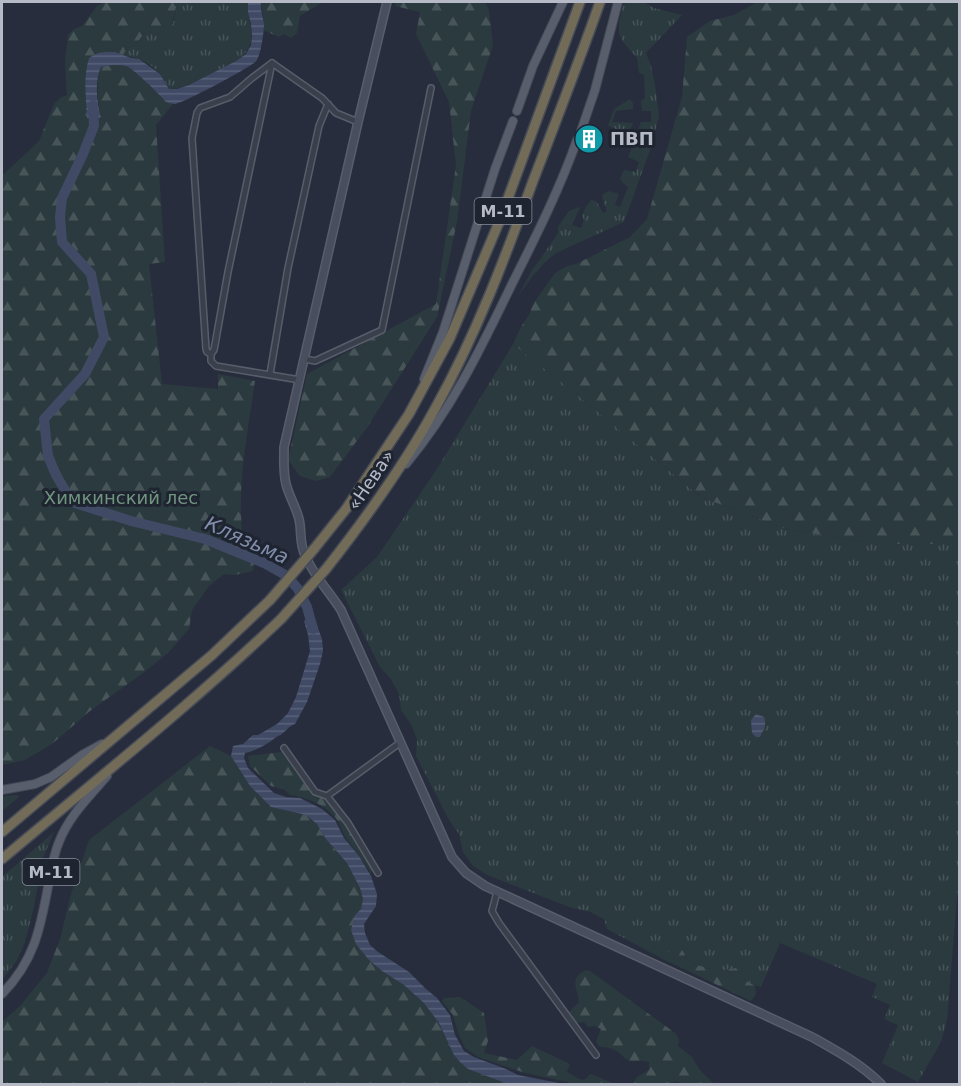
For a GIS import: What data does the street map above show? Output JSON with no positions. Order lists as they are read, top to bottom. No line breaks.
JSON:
{"streets":{"highway":["М-11","«Нева»"]},"crossings":[["М-11","«Нева»"]],"water":["Клязьма"],"parks":["Химкинский лес"],"places":{"building":["ПВП"]}}
